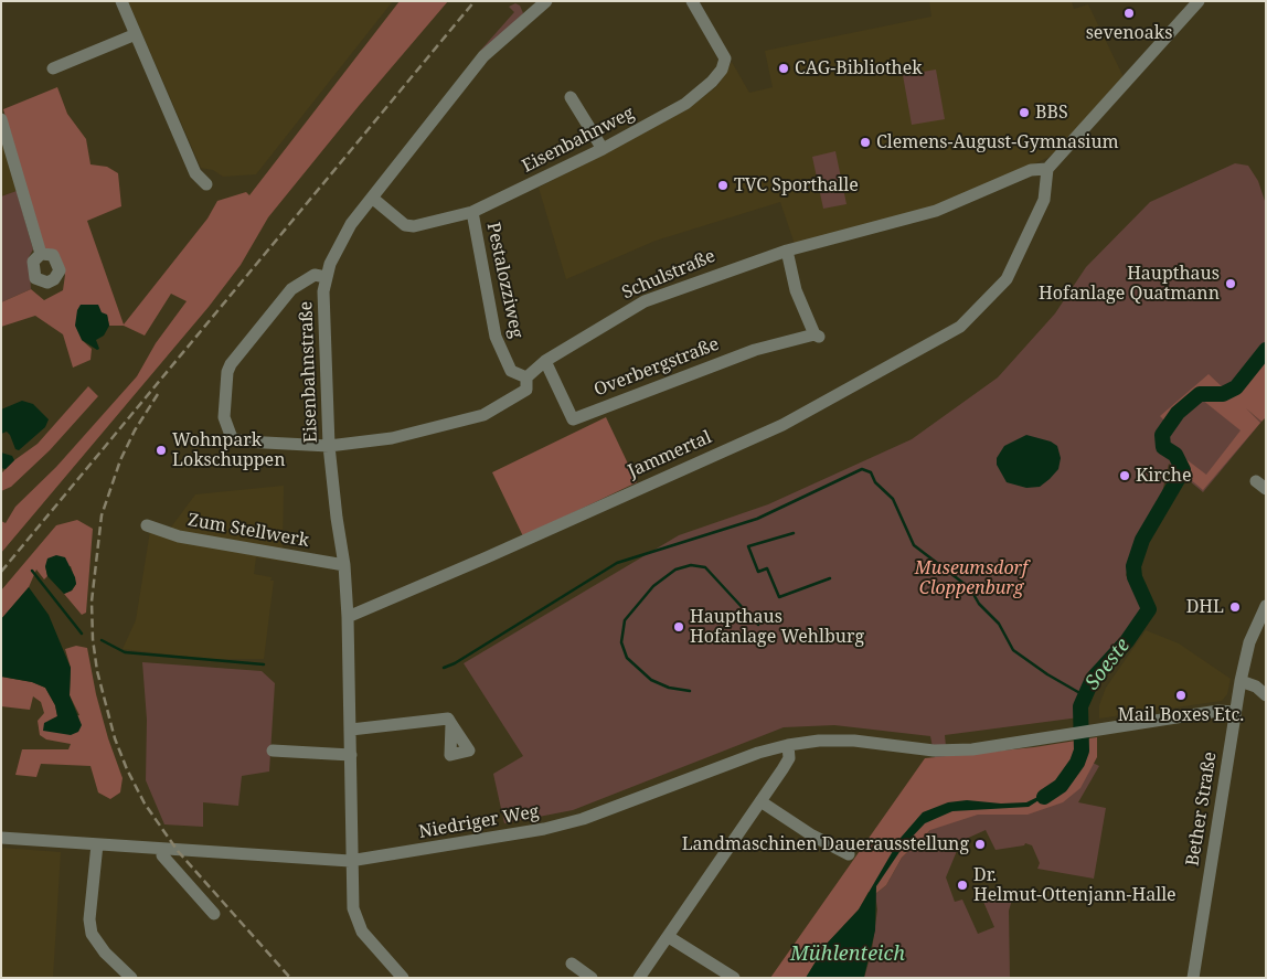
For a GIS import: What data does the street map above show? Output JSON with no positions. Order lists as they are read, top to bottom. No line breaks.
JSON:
{"streets":{"street":["Eisenbahnweg","Schulstraße","Pestalozziweg","Overbergstraße","Eisenbahnstraße","Jammertal","Zum Stellwerk","Bether Straße","Niedriger Weg"]},"crossings":[["Eisenbahnweg","Pestalozziweg"],["Eisenbahnweg","Eisenbahnstraße"],["Schulstraße","Pestalozziweg"],["Schulstraße","Overbergstraße"],["Schulstraße","Eisenbahnstraße"],["Schulstraße","Jammertal"],["Eisenbahnstraße","Jammertal"],["Eisenbahnstraße","Zum Stellwerk"],["Eisenbahnstraße","Niedriger Weg"],["Bether Straße","Niedriger Weg"]],"water":["Soeste","Mühlenteich"],"parks":["Museumsdorf Cloppenburg"],"places":["sevenoaks","CAG-Bibliothek","BBS","Clemens-August-Gymnasium","TVC Sporthalle","Haupthaus Hofanlage Quatmann","Wohnpark Lokschuppen","Kirche","DHL","Haupthaus Hofanlage Wehlburg","Mail Boxes Etc.","Landmaschinen Dauerausstellung","Dr. Helmut-Ottenjann-Halle"]}
